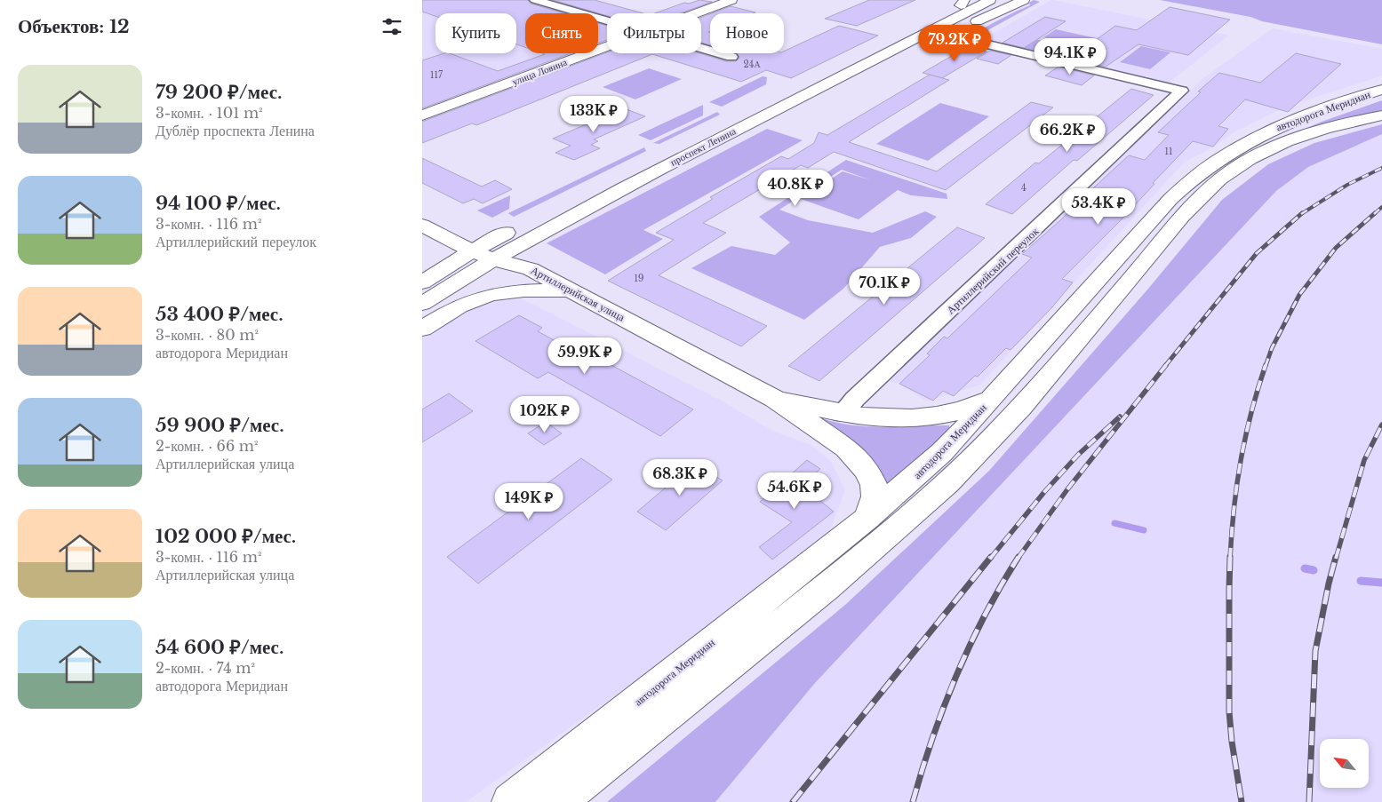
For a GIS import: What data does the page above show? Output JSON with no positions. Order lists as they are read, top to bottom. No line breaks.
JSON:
{"streets":{"main road":["улица Ловина","автодорога Меридиан","проспект Ленина","Артиллерийская улица"],"street":["Артиллерийский переулок"]},"crossings":[["автодорога Меридиан","Артиллерийская улица"],["проспект Ленина","Артиллерийская улица"],["Артиллерийский переулок","Артиллерийская улица"]],"house_numbers":["24А","117","11","4","19"],"north":"top left","page":{"heading":"Объектов: 12","chip":["Купить","Снять","Фильтры","Новое"],"price":["79.2K ₽","94.1K ₽","133K ₽","66.2K ₽","40.8K ₽","53.4K ₽","70.1K ₽","59.9K ₽","102K ₽","68.3K ₽","54.6K ₽","149K ₽"],"list":[{"name":"79 200 ₽/мес.","note":"3-комн. · 101 m² · Дублёр проспекта Ленина"},{"name":"94 100 ₽/мес.","note":"3-комн. · 116 m² · Артиллерийский переулок"},{"name":"53 400 ₽/мес.","note":"3-комн. · 80 m² · автодорога Меридиан"},{"name":"59 900 ₽/мес.","note":"2-комн. · 66 m² · Артиллерийская улица"},{"name":"102 000 ₽/мес.","note":"3-комн. · 116 m² · Артиллерийская улица"},{"name":"54 600 ₽/мес.","note":"2-комн. · 74 m² · автодорога Меридиан"}]}}
